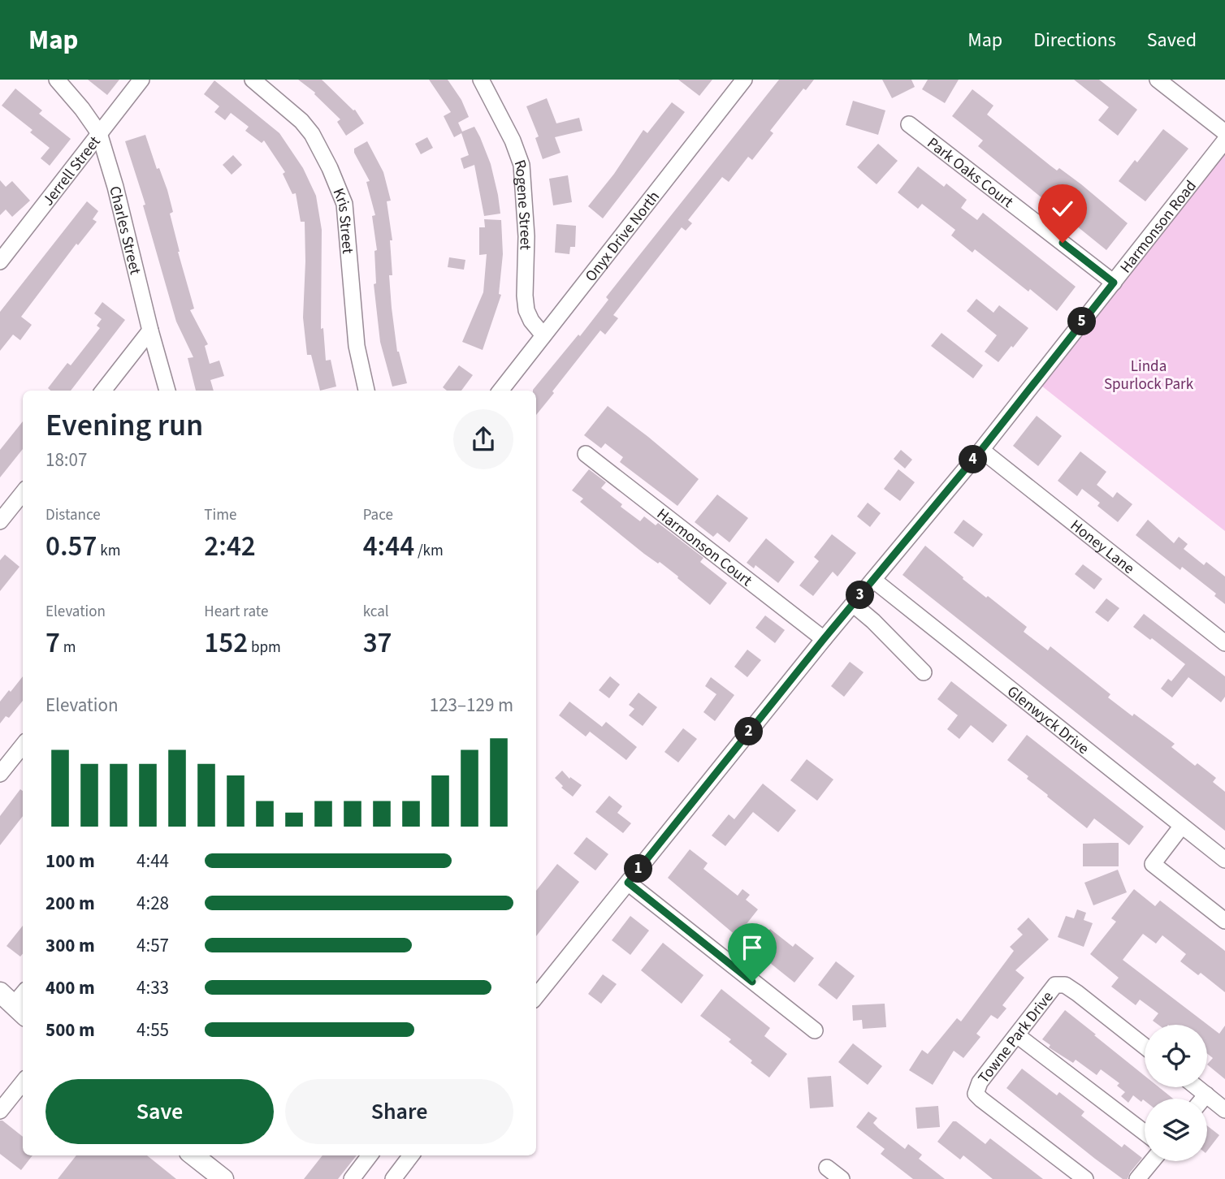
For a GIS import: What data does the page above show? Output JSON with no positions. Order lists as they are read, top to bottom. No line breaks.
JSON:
{"streets":{"street":["Jerrell Street","Park Oaks Court","Rogene Street","Kris Street","Harmonson Road","Charles Street","Onyx Drive North","Harmonson Court","Honey Lane","Glenwyck Drive","Towne Park Drive"]},"crossings":[["Jerrell Street","Charles Street"],["Park Oaks Court","Harmonson Road"],["Rogene Street","Onyx Drive North"],["Harmonson Road","Harmonson Court"],["Harmonson Road","Honey Lane"],["Harmonson Road","Glenwyck Drive"]],"parks":["Linda Spurlock Park"],"page":{"header":"Map","nav":["Map","Directions","Saved"],"pins":["5","4","3","2","1"],"heading":["Evening run","18:07"],"stats":[["Distance","0.57 km"],["Time","2:42"],["Pace","4:44 /km"],["Elevation","7 m"],["Heart rate","152 bpm"],["kcal","37"]],"chart":["Elevation","123–129 m"],"list":[{"name":"100 m","note":"4:44"},{"name":"200 m","note":"4:28"},{"name":"300 m","note":"4:57"},{"name":"400 m","note":"4:33"},{"name":"500 m","note":"4:55"}],"buttons":["Save","Share"]}}
